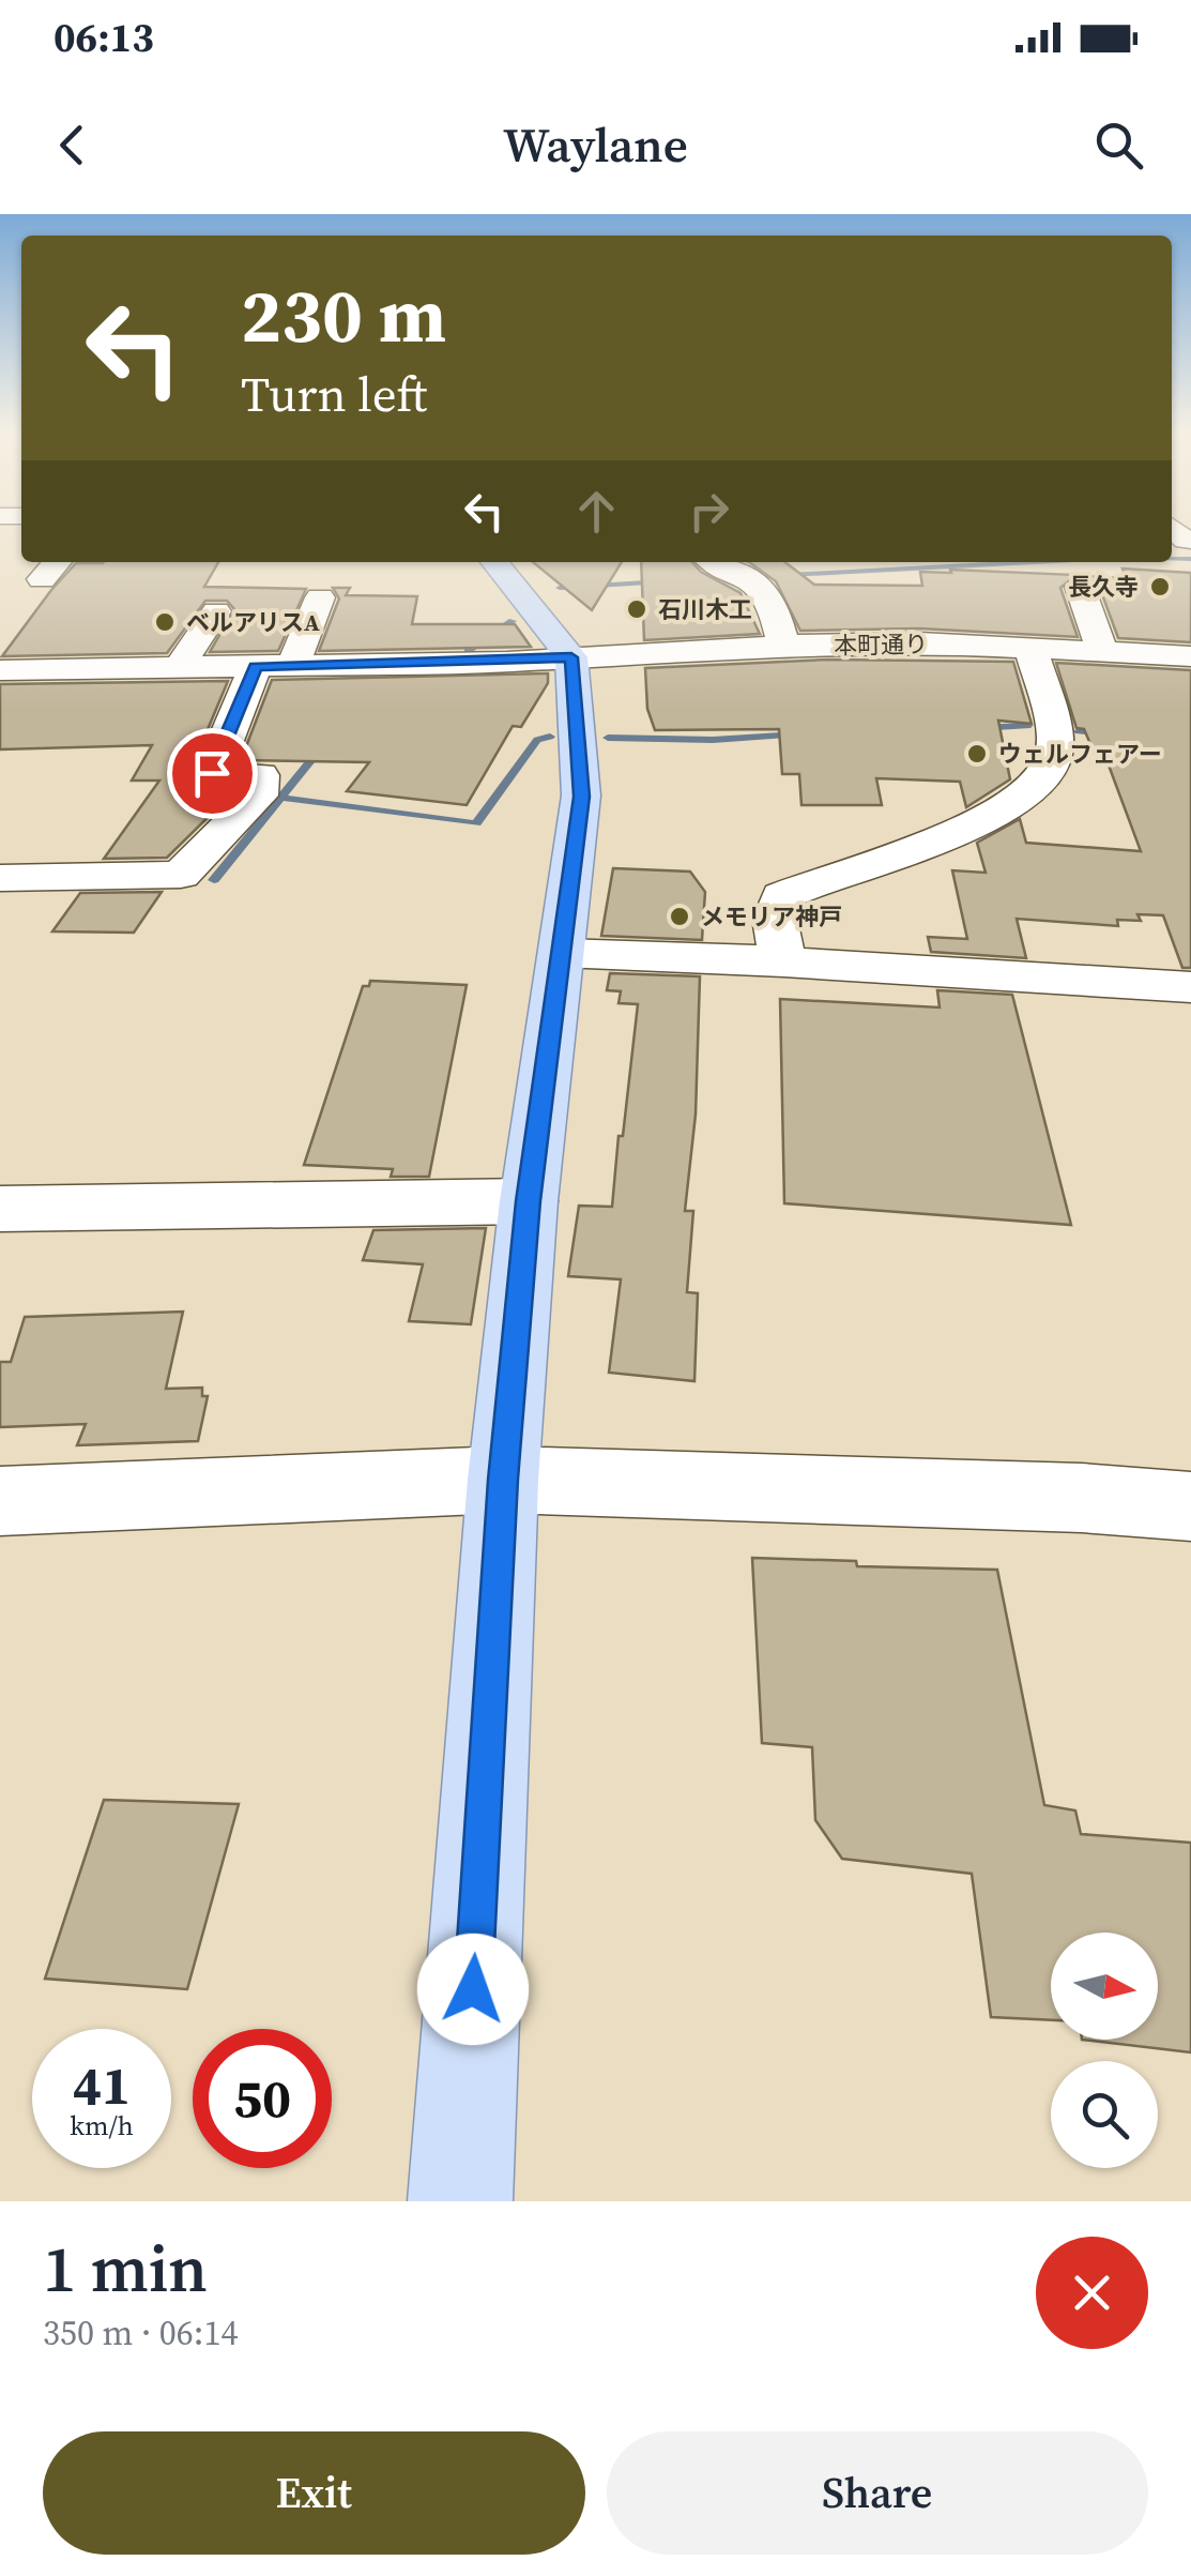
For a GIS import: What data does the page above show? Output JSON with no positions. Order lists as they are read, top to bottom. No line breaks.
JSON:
{"streets":{"street":["本町通り"]},"places":["長久寺","石川木工","ベルアリスA","ウェルフェアー","メモリア神戸"],"north":"right","page":{"status":"06:13","header":"Waylane","turn":["230 m","Turn left"],"speed":"41 km/h","limit":"50","heading":["1 min","350 m · 06:14"],"buttons":["Exit","Share"]}}
